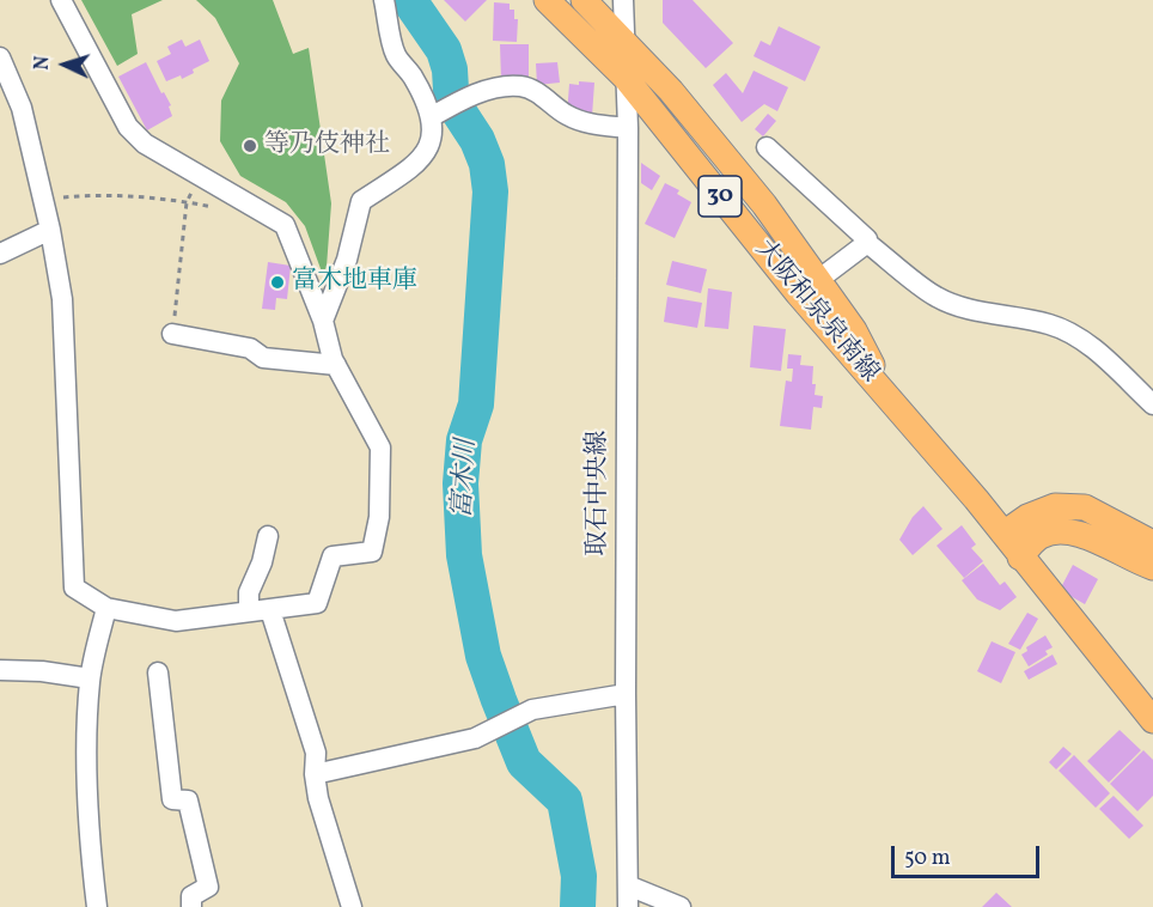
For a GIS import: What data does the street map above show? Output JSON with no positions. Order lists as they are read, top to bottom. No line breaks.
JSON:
{"streets":{"main road":["30","大阪和泉泉南線"],"street":["取石中央線"]},"crossings":[["大阪和泉泉南線","取石中央線"]],"water":["富木川"],"places":["等乃伎神社","富木地車庫"],"scale_bar":"50 m","north":"left"}
